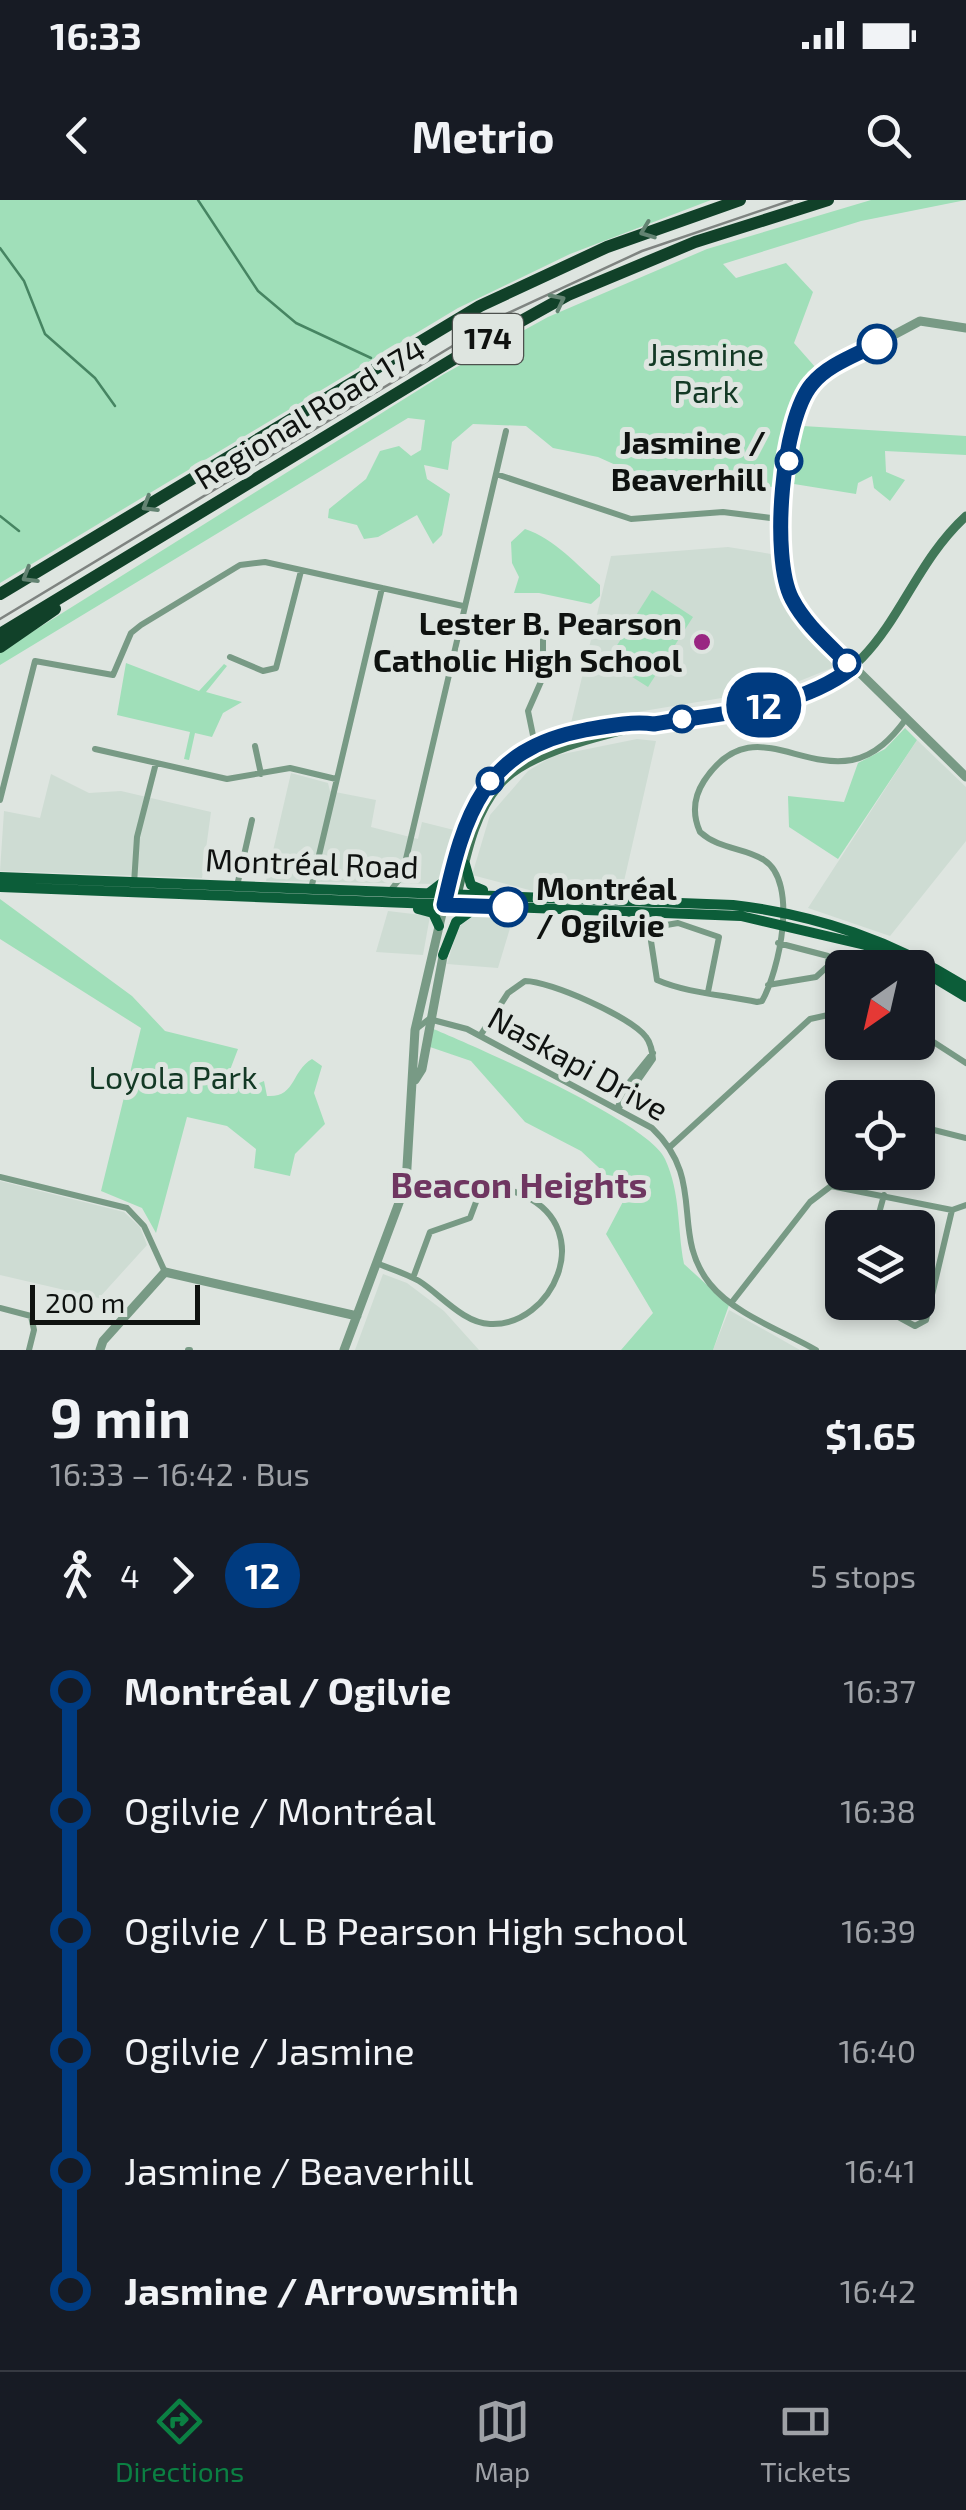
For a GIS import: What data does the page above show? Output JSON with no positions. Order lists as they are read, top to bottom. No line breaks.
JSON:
{"streets":{"highway":["174","Regional Road 174"],"main road":["Montréal Road"],"street":["Naskapi Drive"]},"districts":["Beacon Heights"],"parks":["Jasmine Park","Loyola Park"],"places":["Jasmine / Beaverhill","Lester B. Pearson Catholic High School","Montréal / Ogilvie"],"lines":["bus line 12"],"scale_bar":"200 m","north":"bottom left","page":{"status":"16:33","header":"Metrio","on_map":"12","scale":"200 m","heading":["9 min","16:33 – 16:42 · Bus","$1.65"],"legs":["4","12","5 stops"],"list":[{"name":"Montréal / Ogilvie","value":"16:37"},{"name":"Ogilvie / Montréal","value":"16:38"},{"name":"Ogilvie / L B Pearson High school","value":"16:39"},{"name":"Ogilvie / Jasmine","value":"16:40"},{"name":"Jasmine / Beaverhill","value":"16:41"},{"name":"Jasmine / Arrowsmith","value":"16:42"}],"tabs":["Directions","Map","Tickets"]}}
